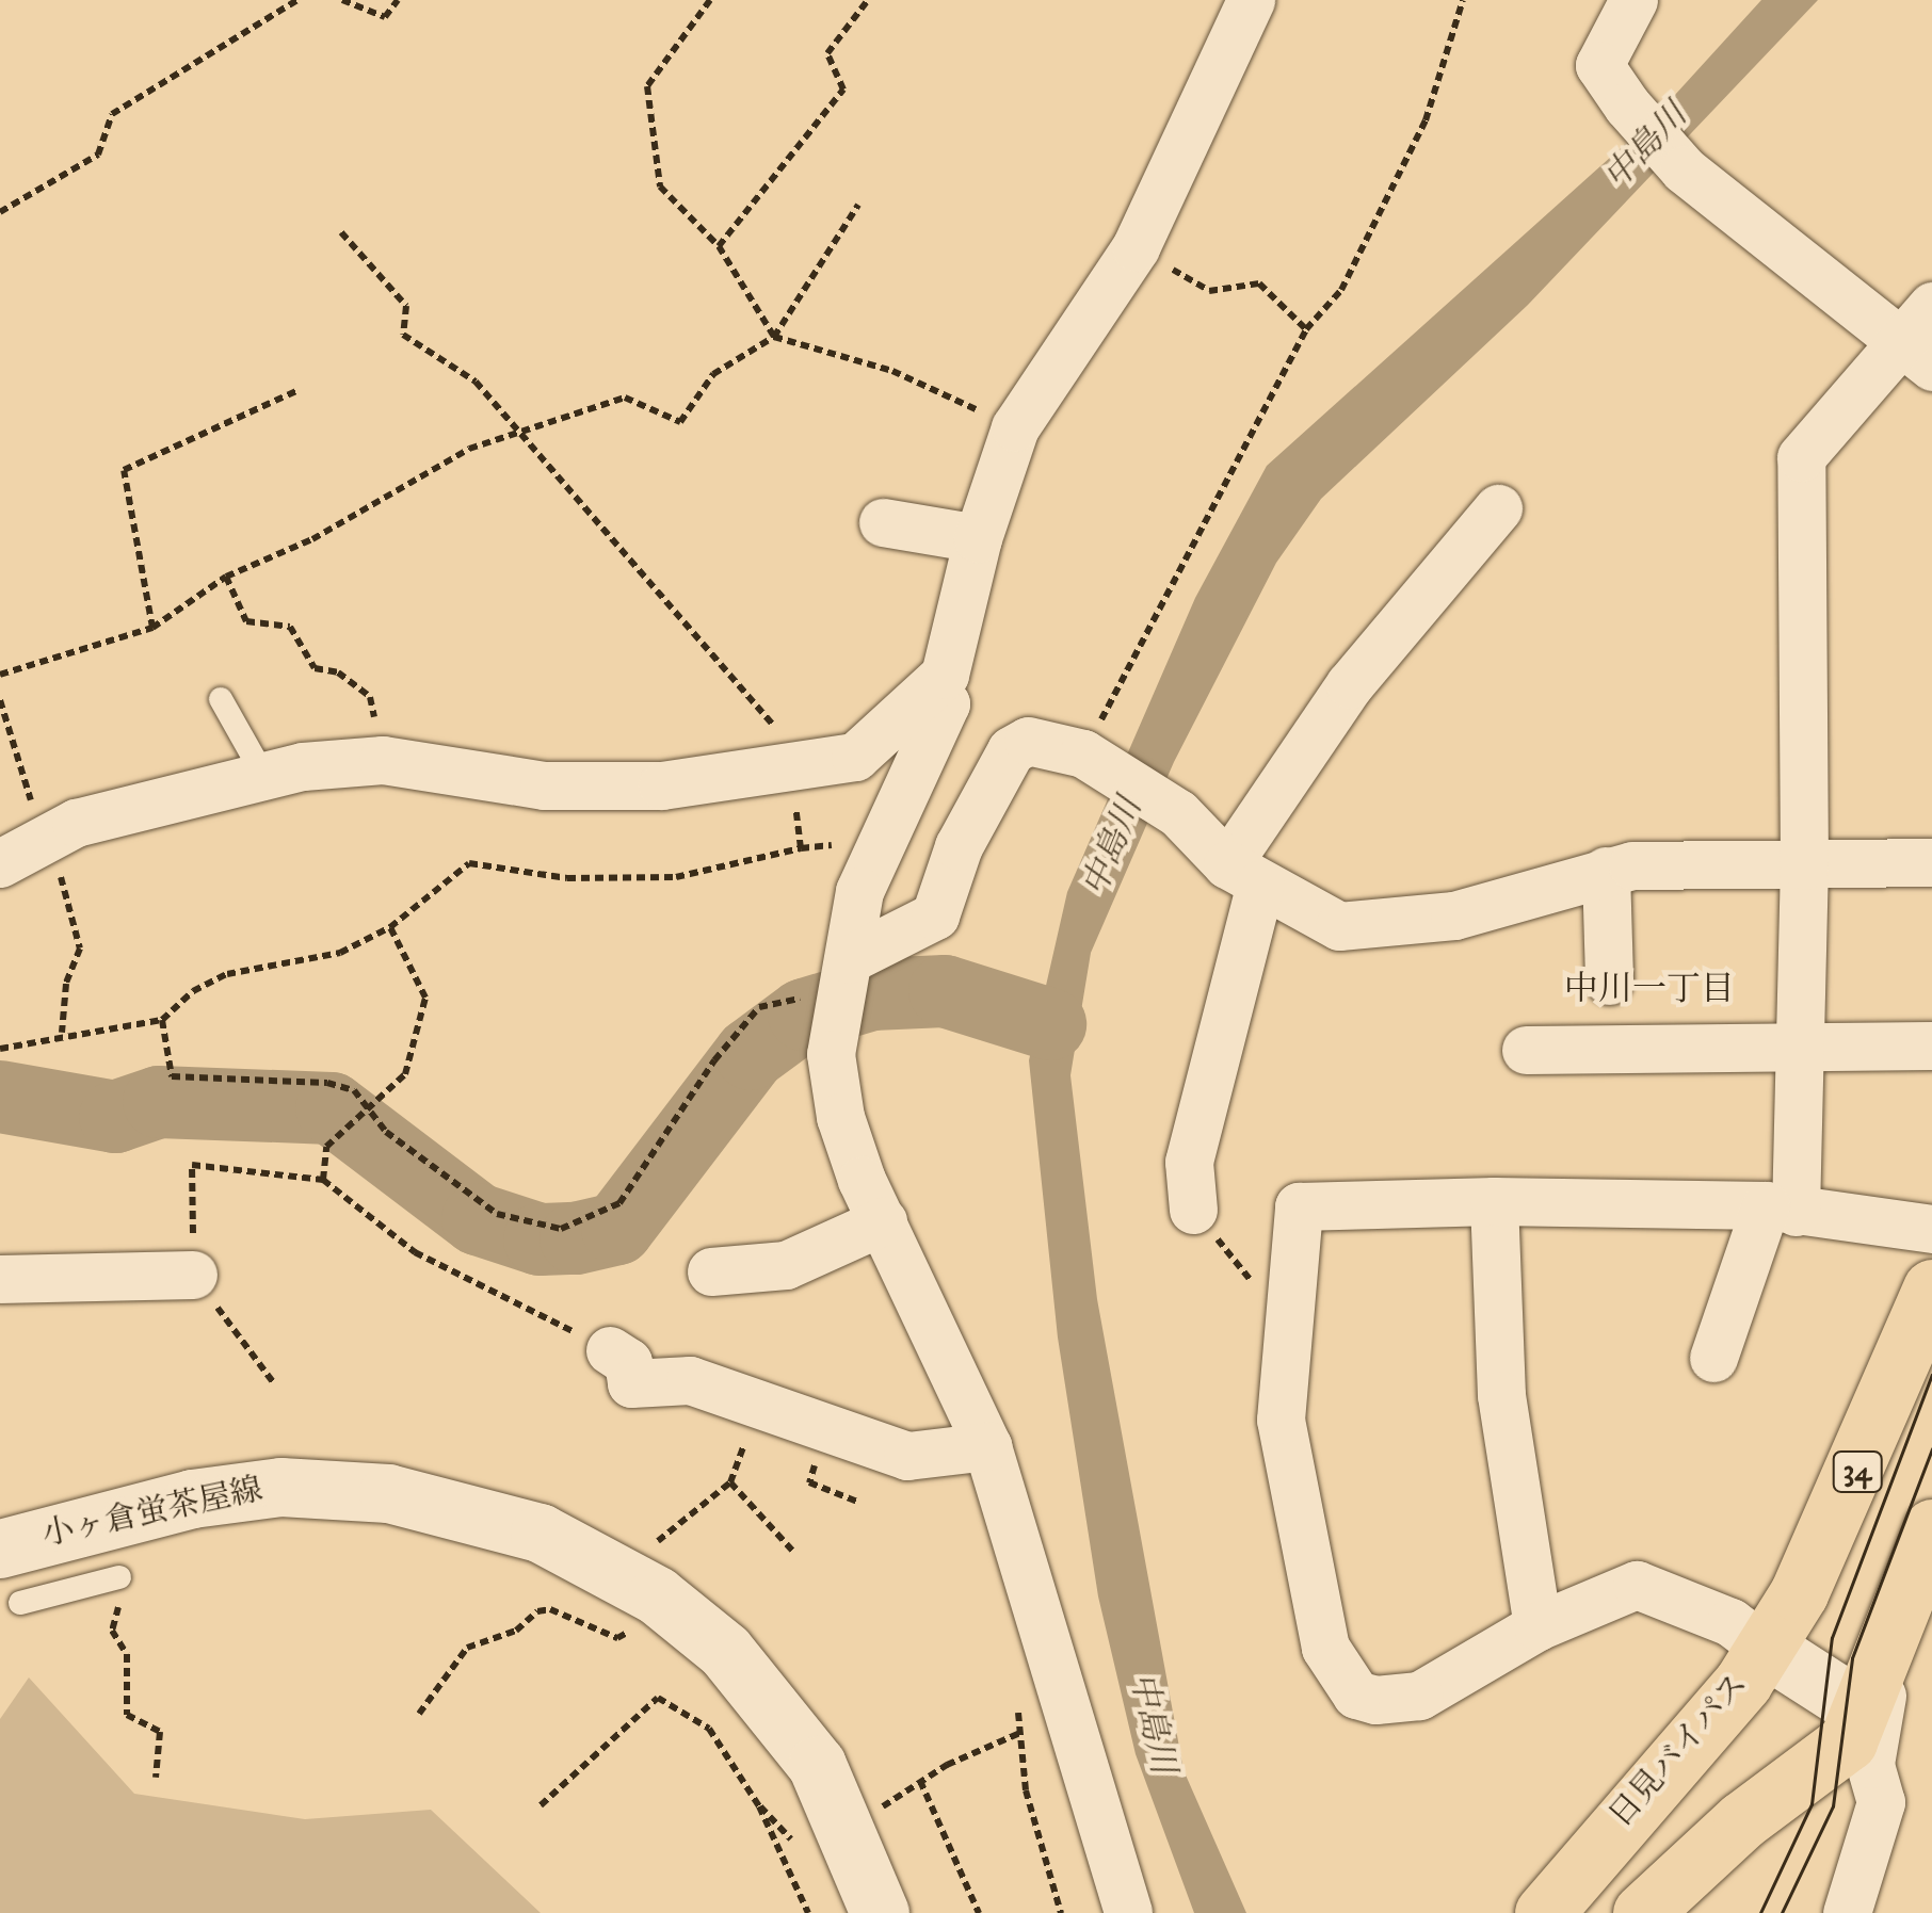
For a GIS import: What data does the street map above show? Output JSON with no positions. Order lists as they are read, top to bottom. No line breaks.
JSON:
{"streets":{"highway":["34","日見バイパス"],"street":["小ヶ倉蛍茶屋線"]},"districts":["中川一丁目"],"water":["中島川"]}
